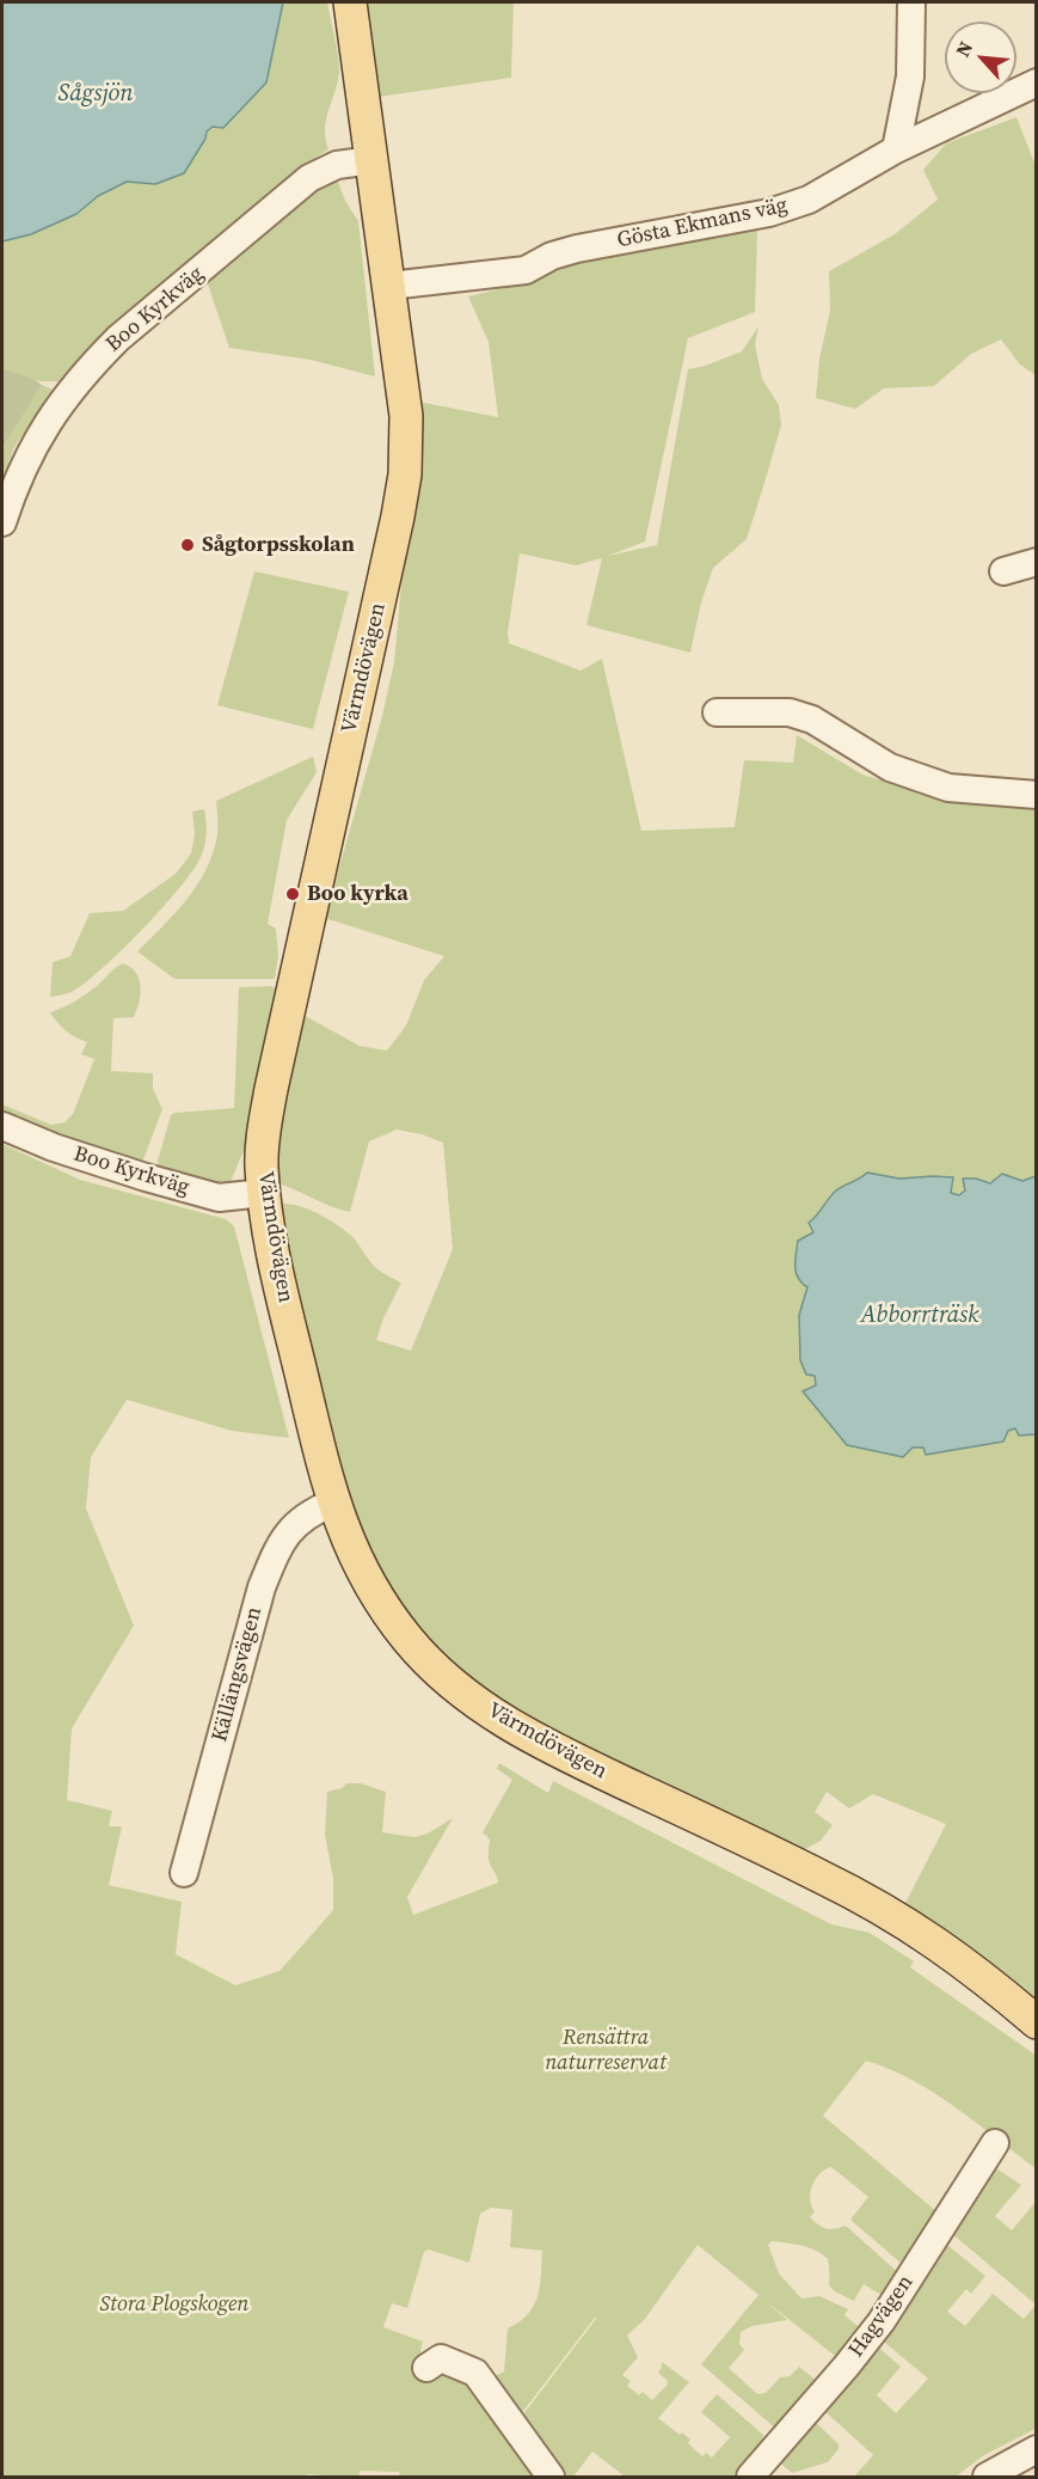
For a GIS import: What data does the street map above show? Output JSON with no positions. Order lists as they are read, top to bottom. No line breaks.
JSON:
{"streets":{"main road":["Värmdövägen"],"street":["Gösta Ekmans väg","Boo Kyrkväg","Källängsvägen","Hagvägen"]},"crossings":[["Gösta Ekmans väg","Värmdövägen"],["Boo Kyrkväg","Värmdövägen"],["Värmdövägen","Källängsvägen"]],"water":["Sågsjön","Abborrträsk"],"parks":["Rensättra naturreservat","Stora Plogskogen"],"places":["Sågtorpsskolan","Boo kyrka"],"north":"top left"}
